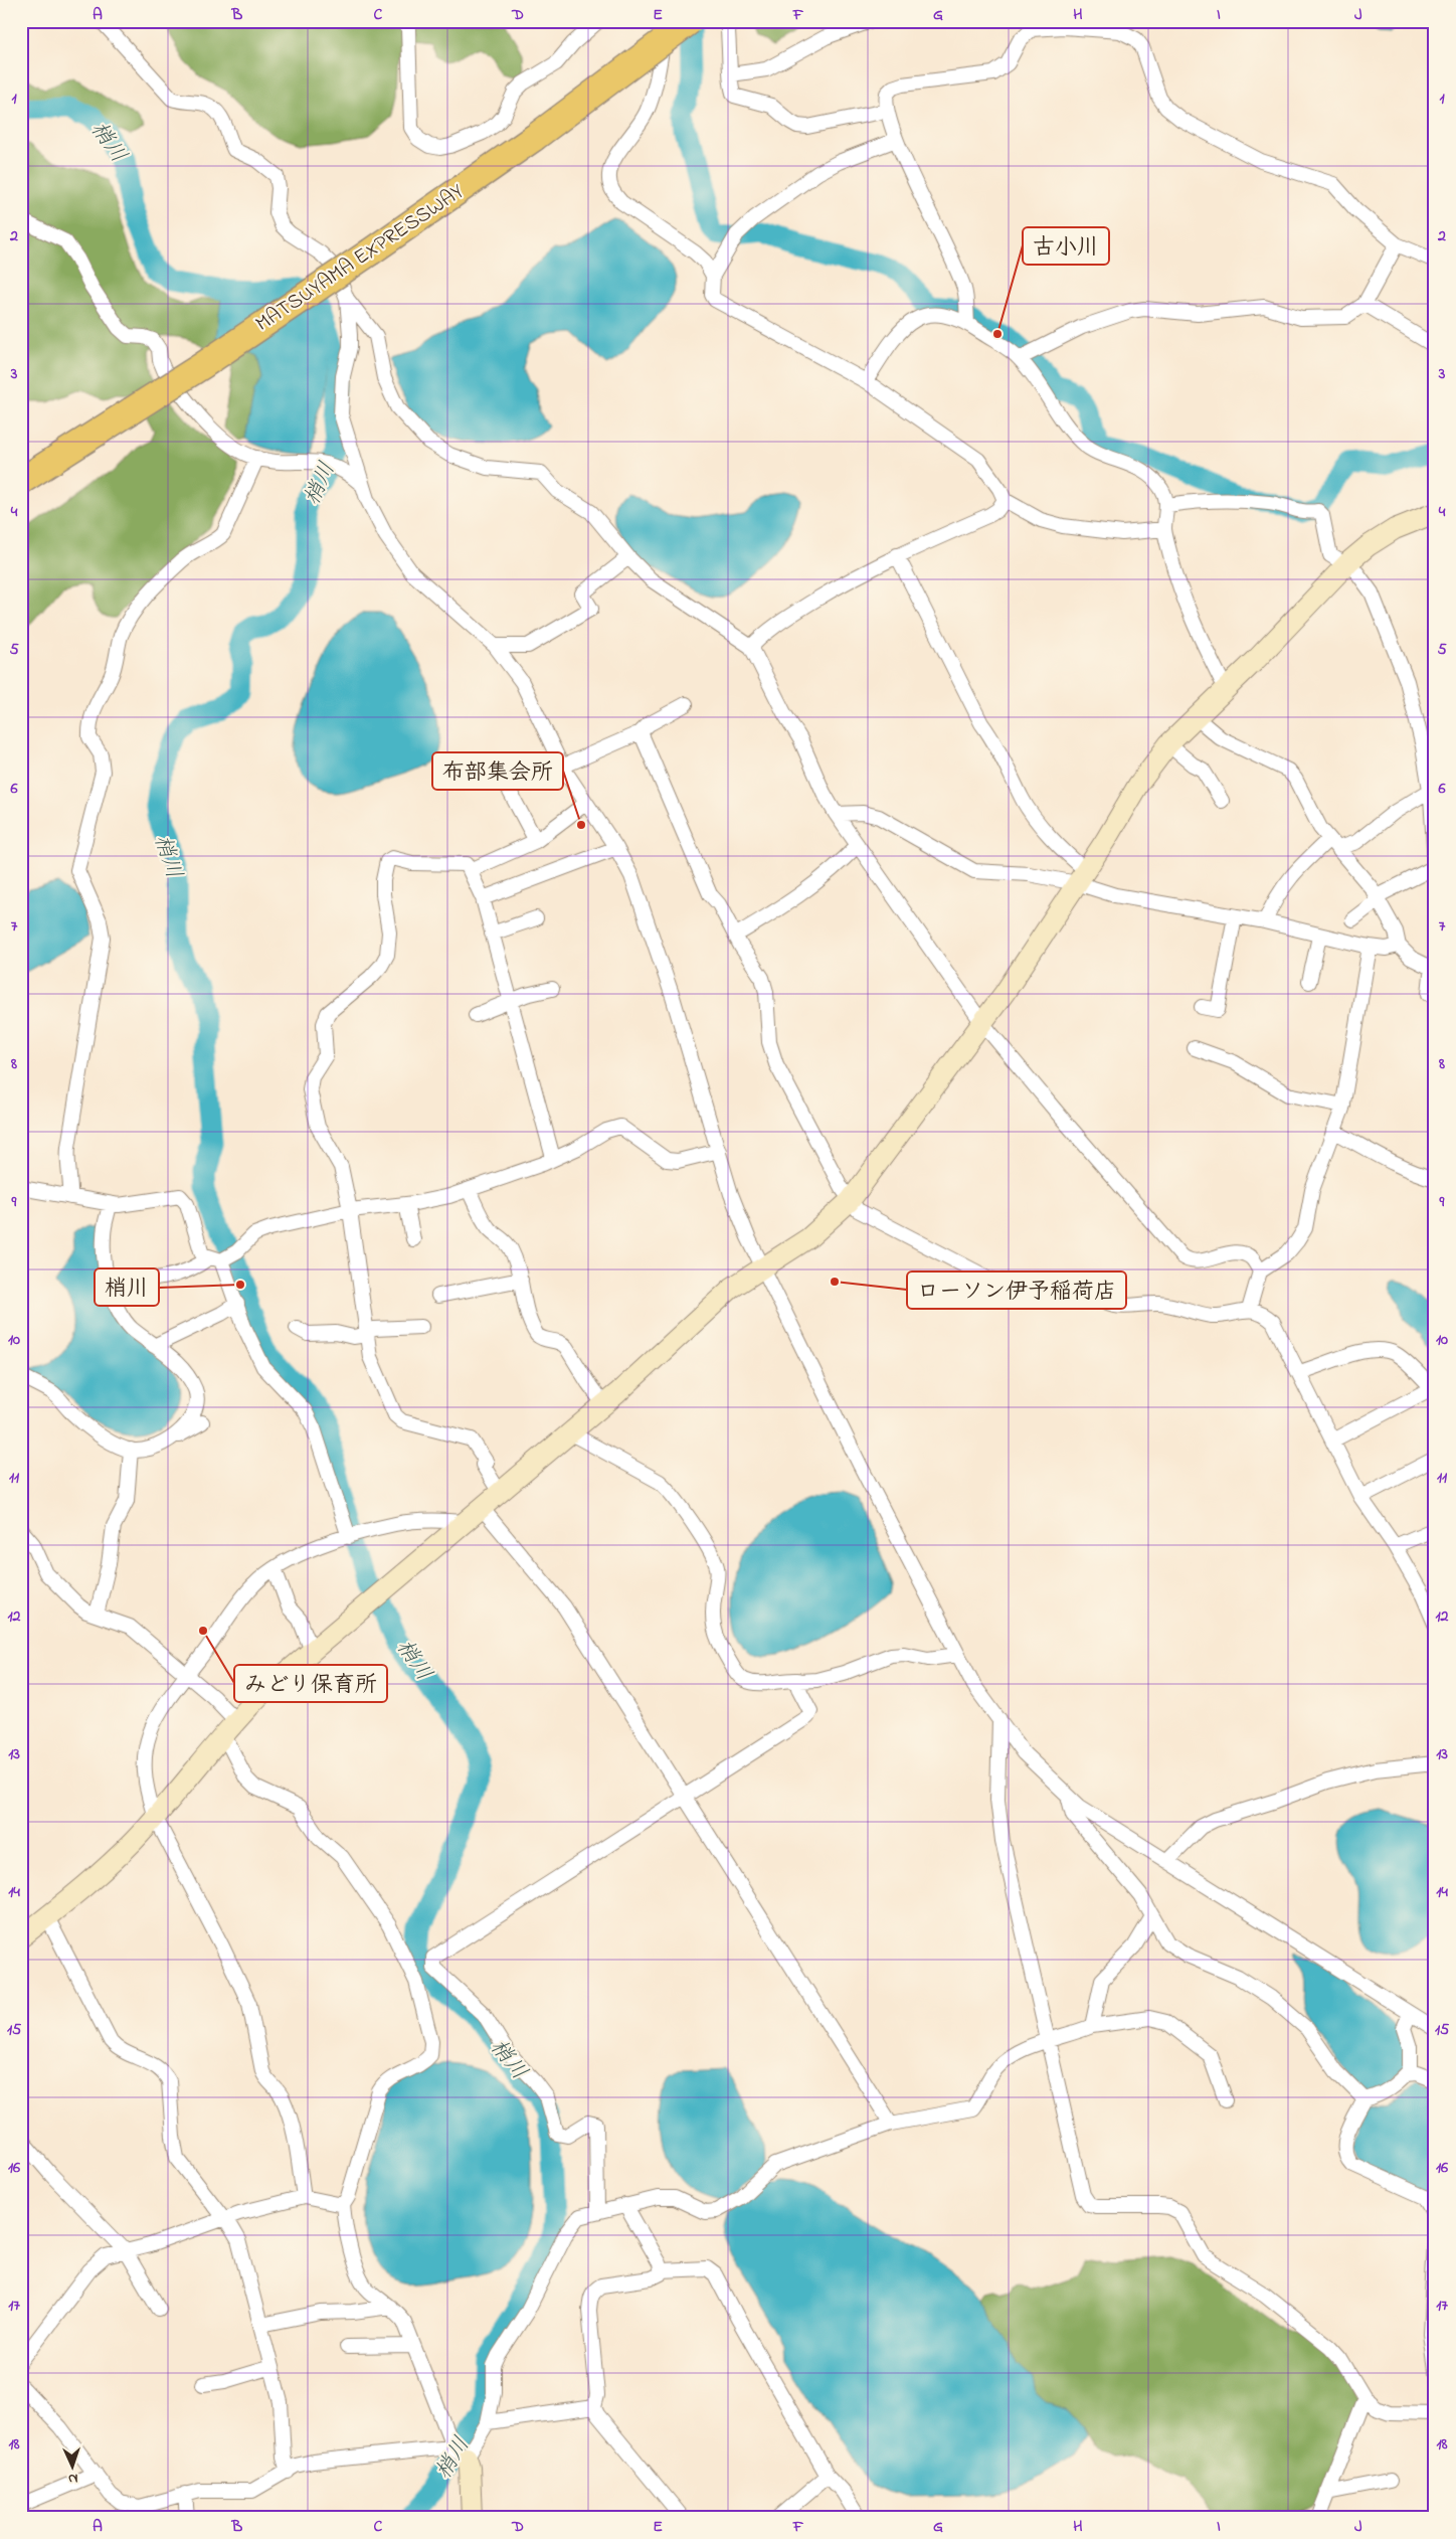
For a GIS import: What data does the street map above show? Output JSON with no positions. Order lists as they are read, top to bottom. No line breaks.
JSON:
{"streets":{"highway":["MATSUYAMA EXPRESSWAY"]},"water":["梢川"],"places":["古小川","布部集会所","ローソン伊予稲荷店","梢川","みどり保育所"],"north":"bottom","grid":{"columns":["A","B","C","D","E","F","G","H","I","J"],"rows":["1","2","3","4","5","6","7","8","9","10","11","12","13","14","15","16","17","18"]}}
